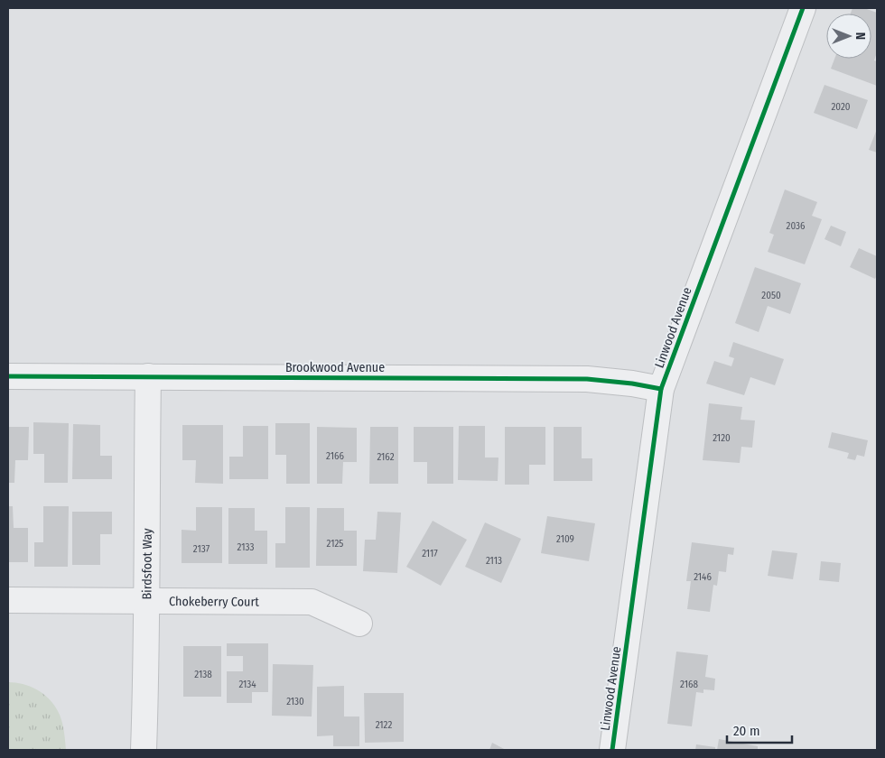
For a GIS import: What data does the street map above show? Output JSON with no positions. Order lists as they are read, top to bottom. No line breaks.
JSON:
{"streets":{"street":["Linwood Avenue","Brookwood Avenue","Birdsfoot Way","Chokeberry Court"]},"crossings":[["Linwood Avenue","Brookwood Avenue"],["Brookwood Avenue","Birdsfoot Way"],["Birdsfoot Way","Chokeberry Court"]],"house_numbers":["2020","2036","2050","2120","2166","2162","2109","2125","2133","2137","2117","2113","2146","2138","2134","2168","2130","2122"],"scale_bar":"20 m","north":"right"}
